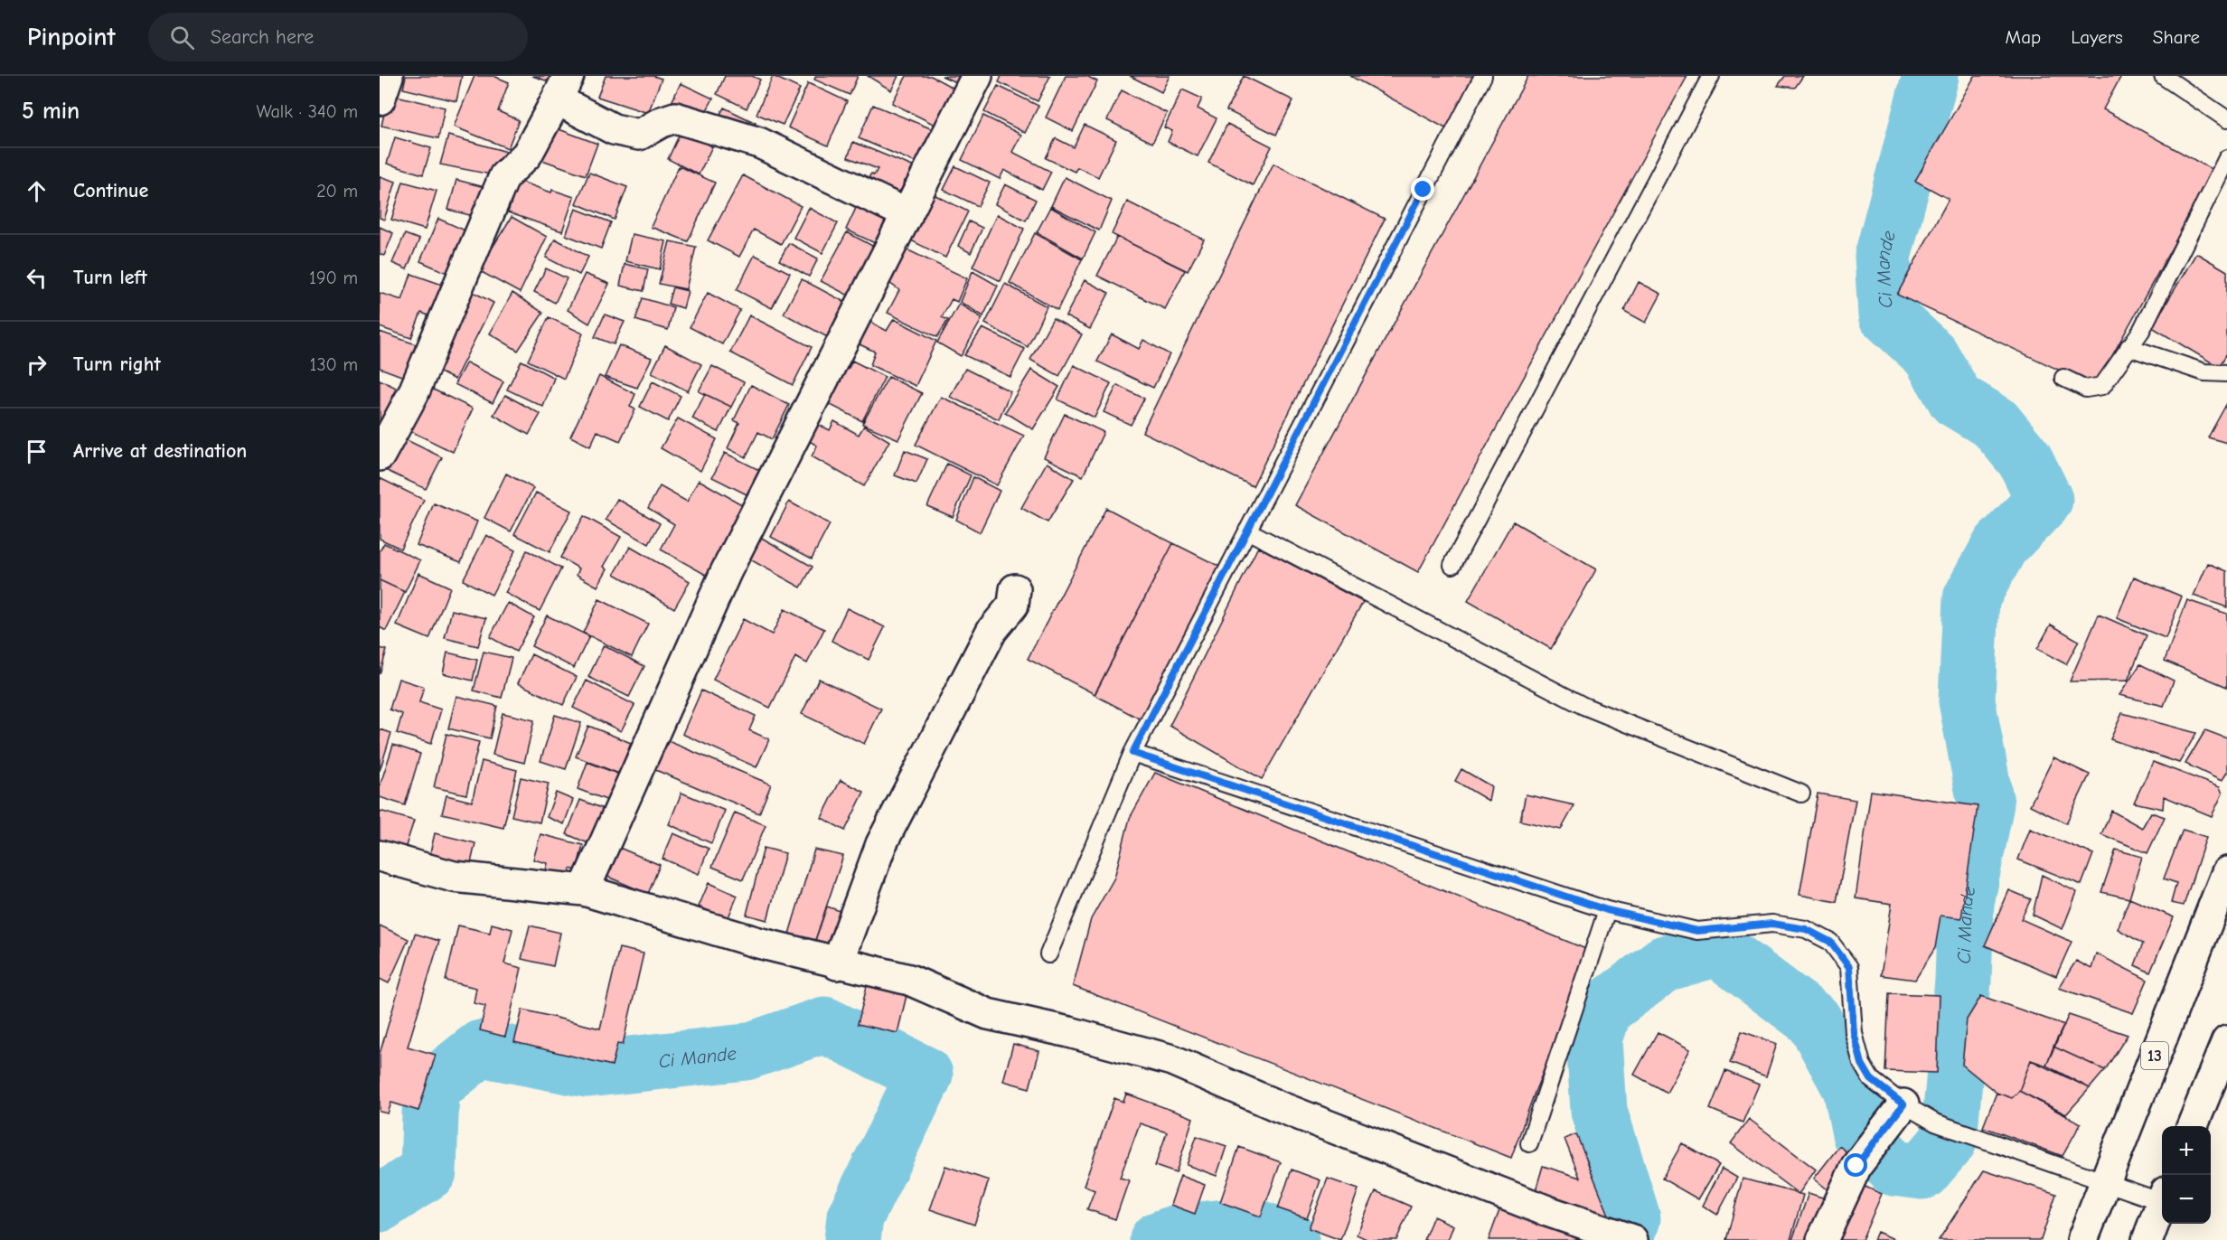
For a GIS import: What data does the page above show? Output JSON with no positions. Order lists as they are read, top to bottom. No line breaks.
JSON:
{"streets":{"main road":["13"]},"water":["Ci Mande"],"page":{"header":"Pinpoint","search":"Search here","nav":["Map","Layers","Share"],"heading":["5 min","Walk · 340 m"],"list":[["Continue","20 m"],["Turn left","190 m"],["Turn right","130 m"],"Arrive at destination"],"map_buttons":["+","−"]}}
